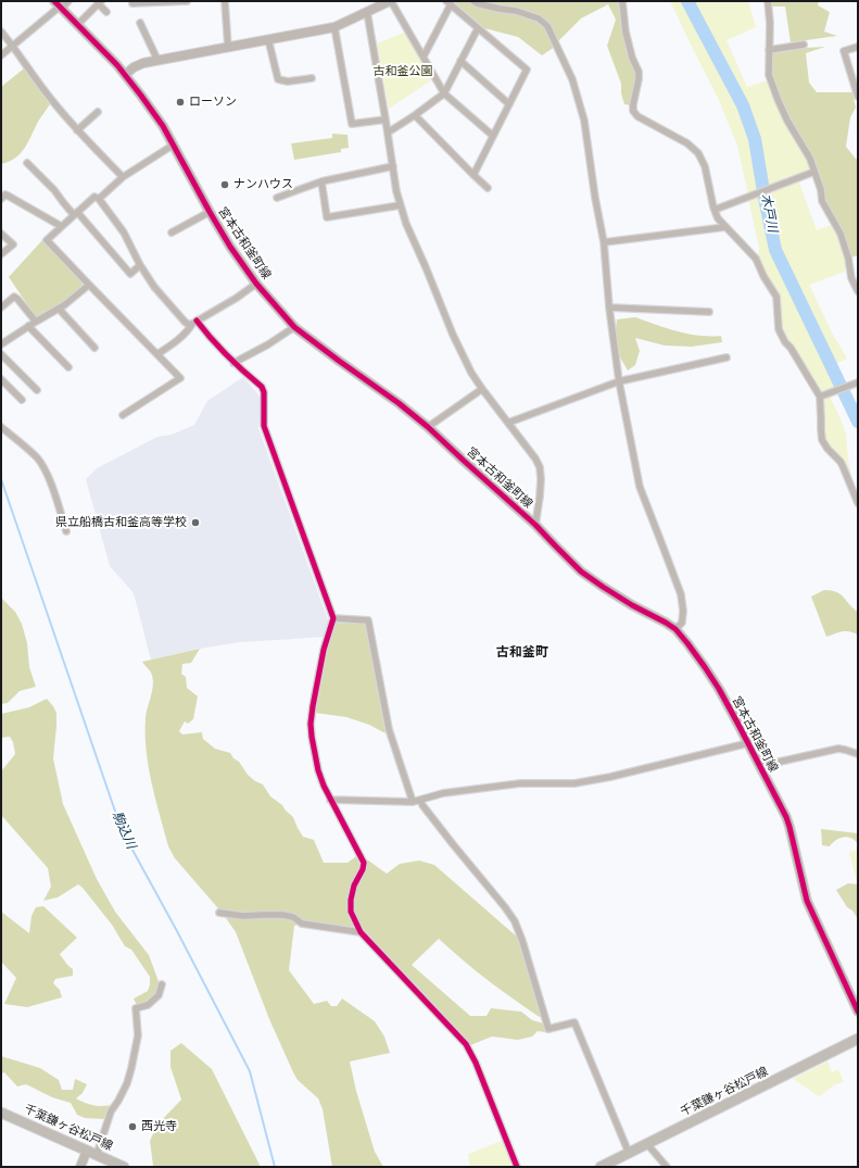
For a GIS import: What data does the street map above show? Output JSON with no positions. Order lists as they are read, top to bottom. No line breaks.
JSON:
{"streets":{"main road":["千葉鎌ヶ谷松戸線"],"street":["宮本古和釜町線"]},"districts":["古和釜町"],"water":["木戸川","駒込川"],"parks":["古和釜公園"],"places":["ローソン","ナンハウス","県立船橋古和釜高等学校","西光寺"]}
